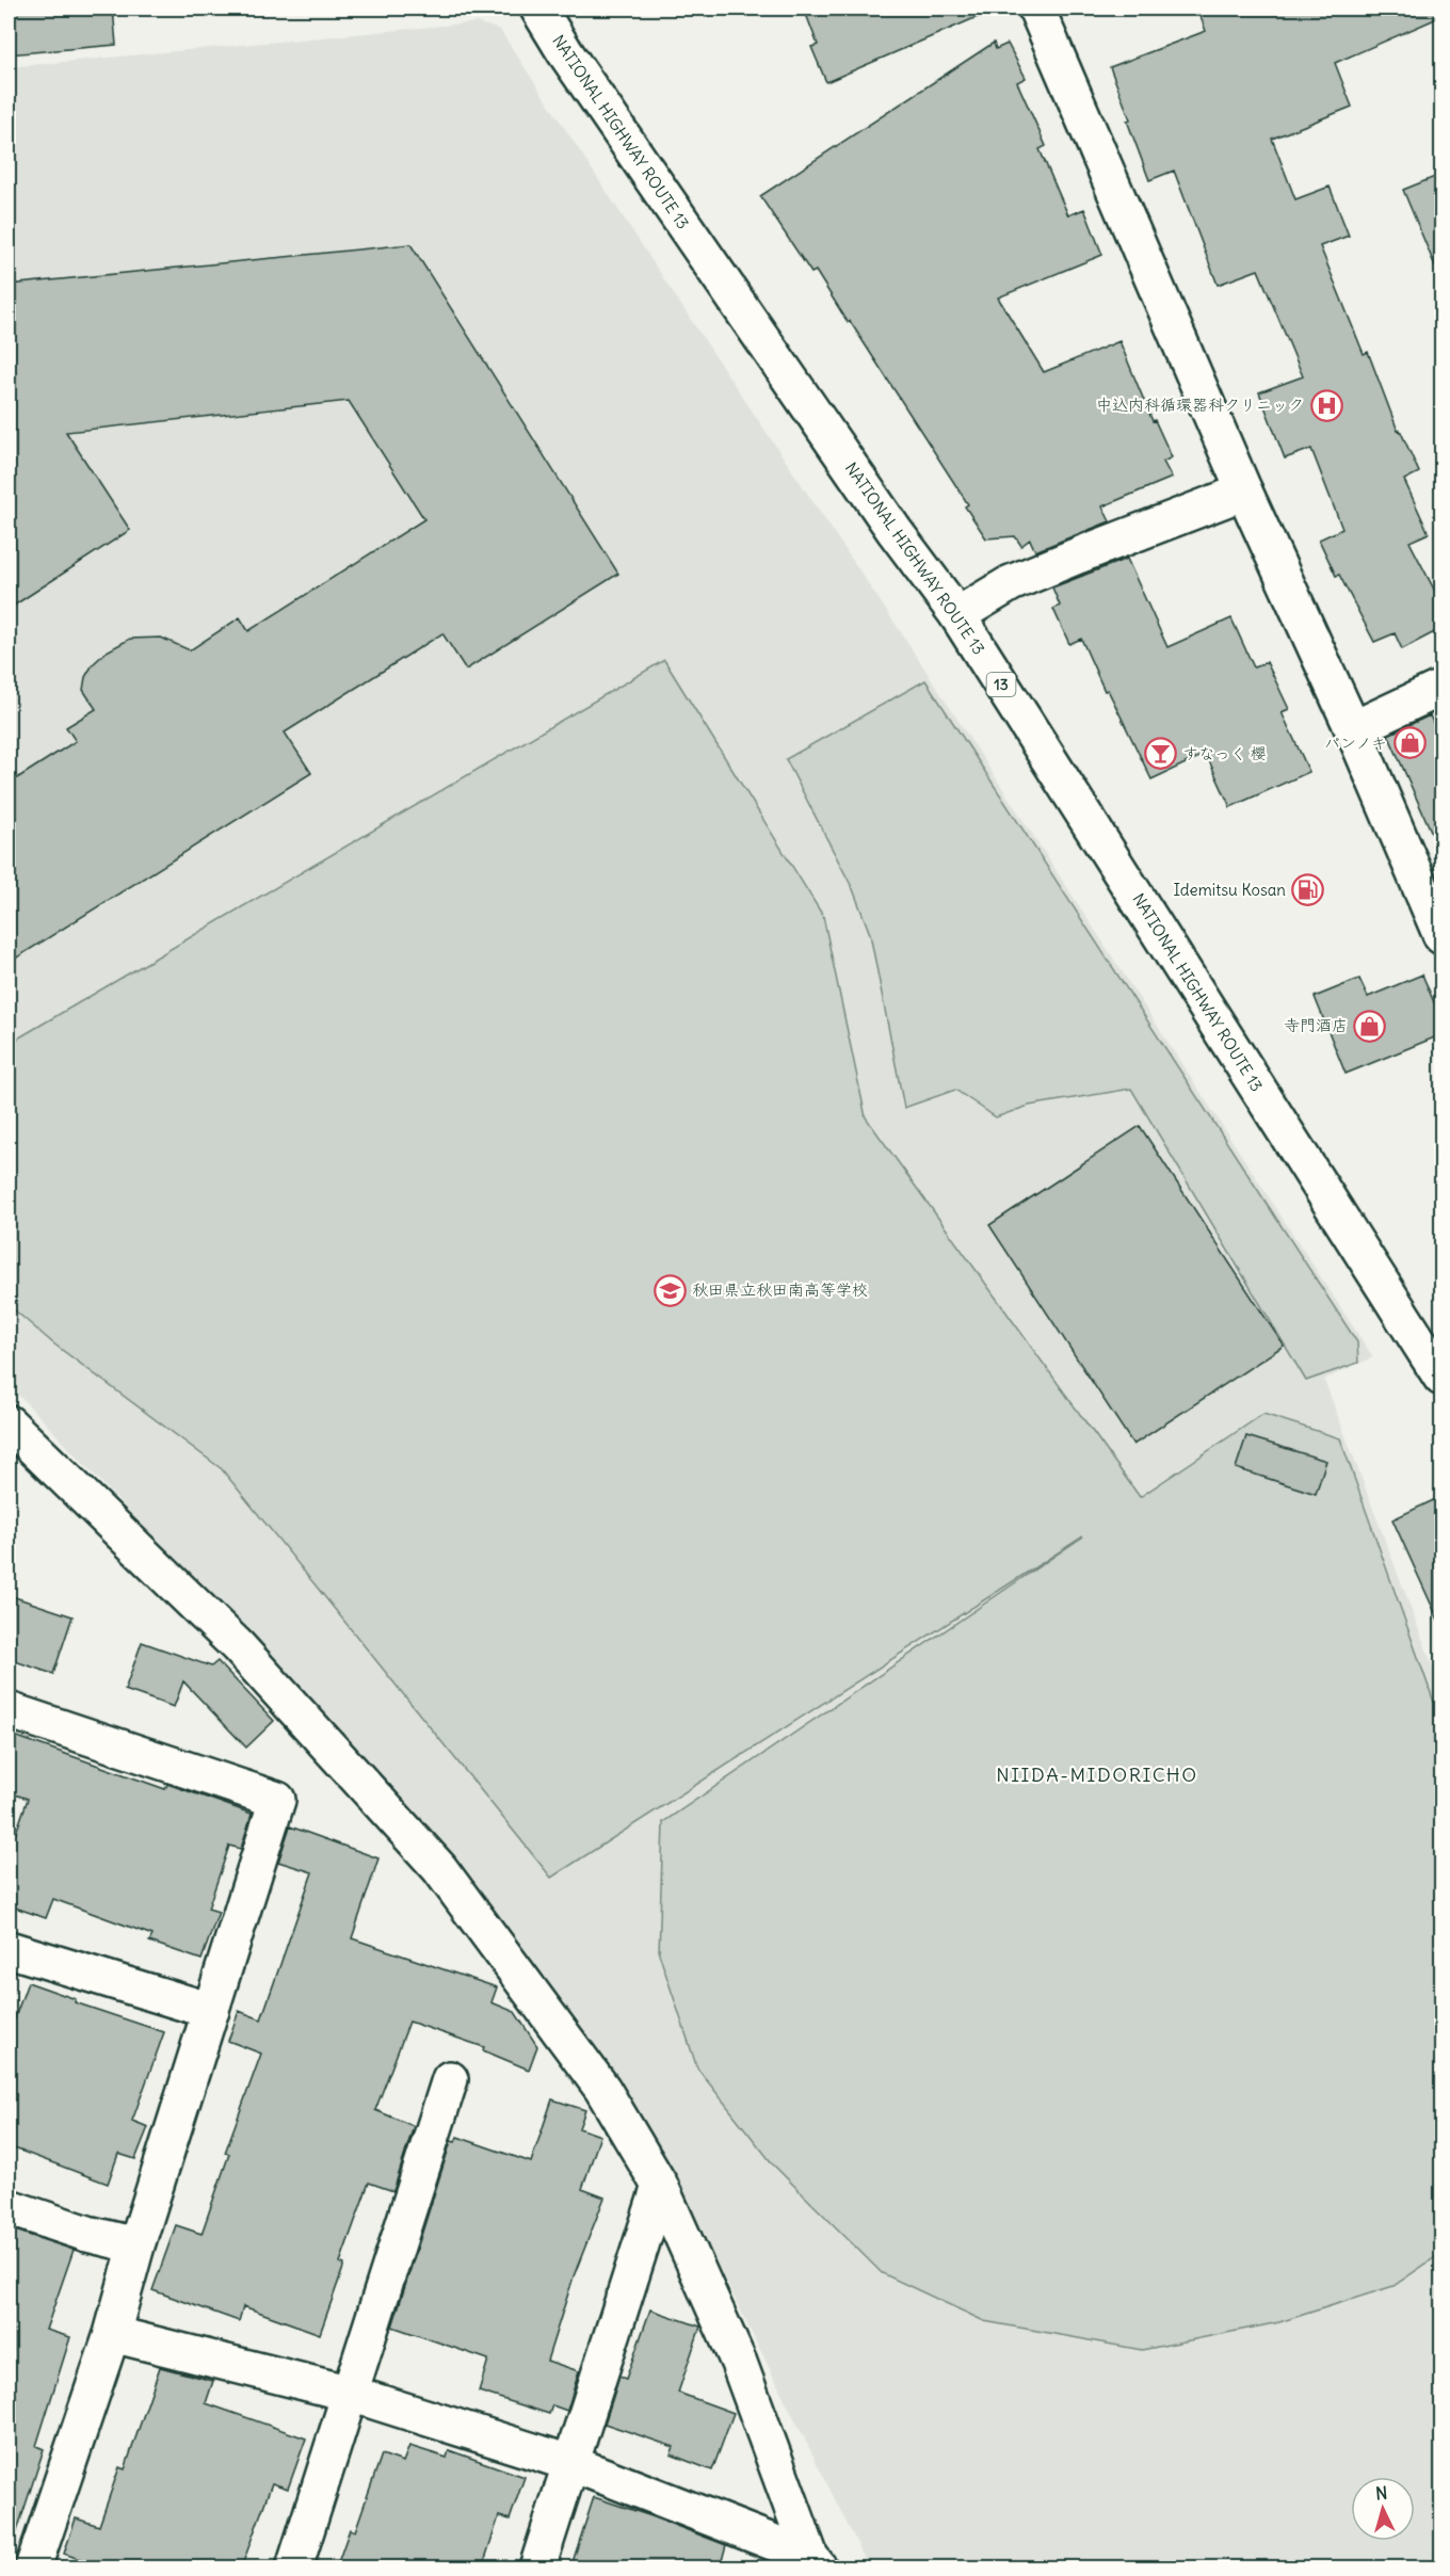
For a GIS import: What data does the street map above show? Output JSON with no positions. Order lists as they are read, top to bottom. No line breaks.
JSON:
{"streets":{"main road":["NATIONAL HIGHWAY ROUTE 13","13"]},"districts":["NIIDA-MIDORICHO"],"places":{"hospital":["中込内科循環器科クリニック"],"shop":["パンノキ","寺門酒店"],"bar":["すなっく 櫻"],"fuel station":["Idemitsu Kosan"],"school or university":["秋田県立秋田南高等学校"]},"north":"top"}
